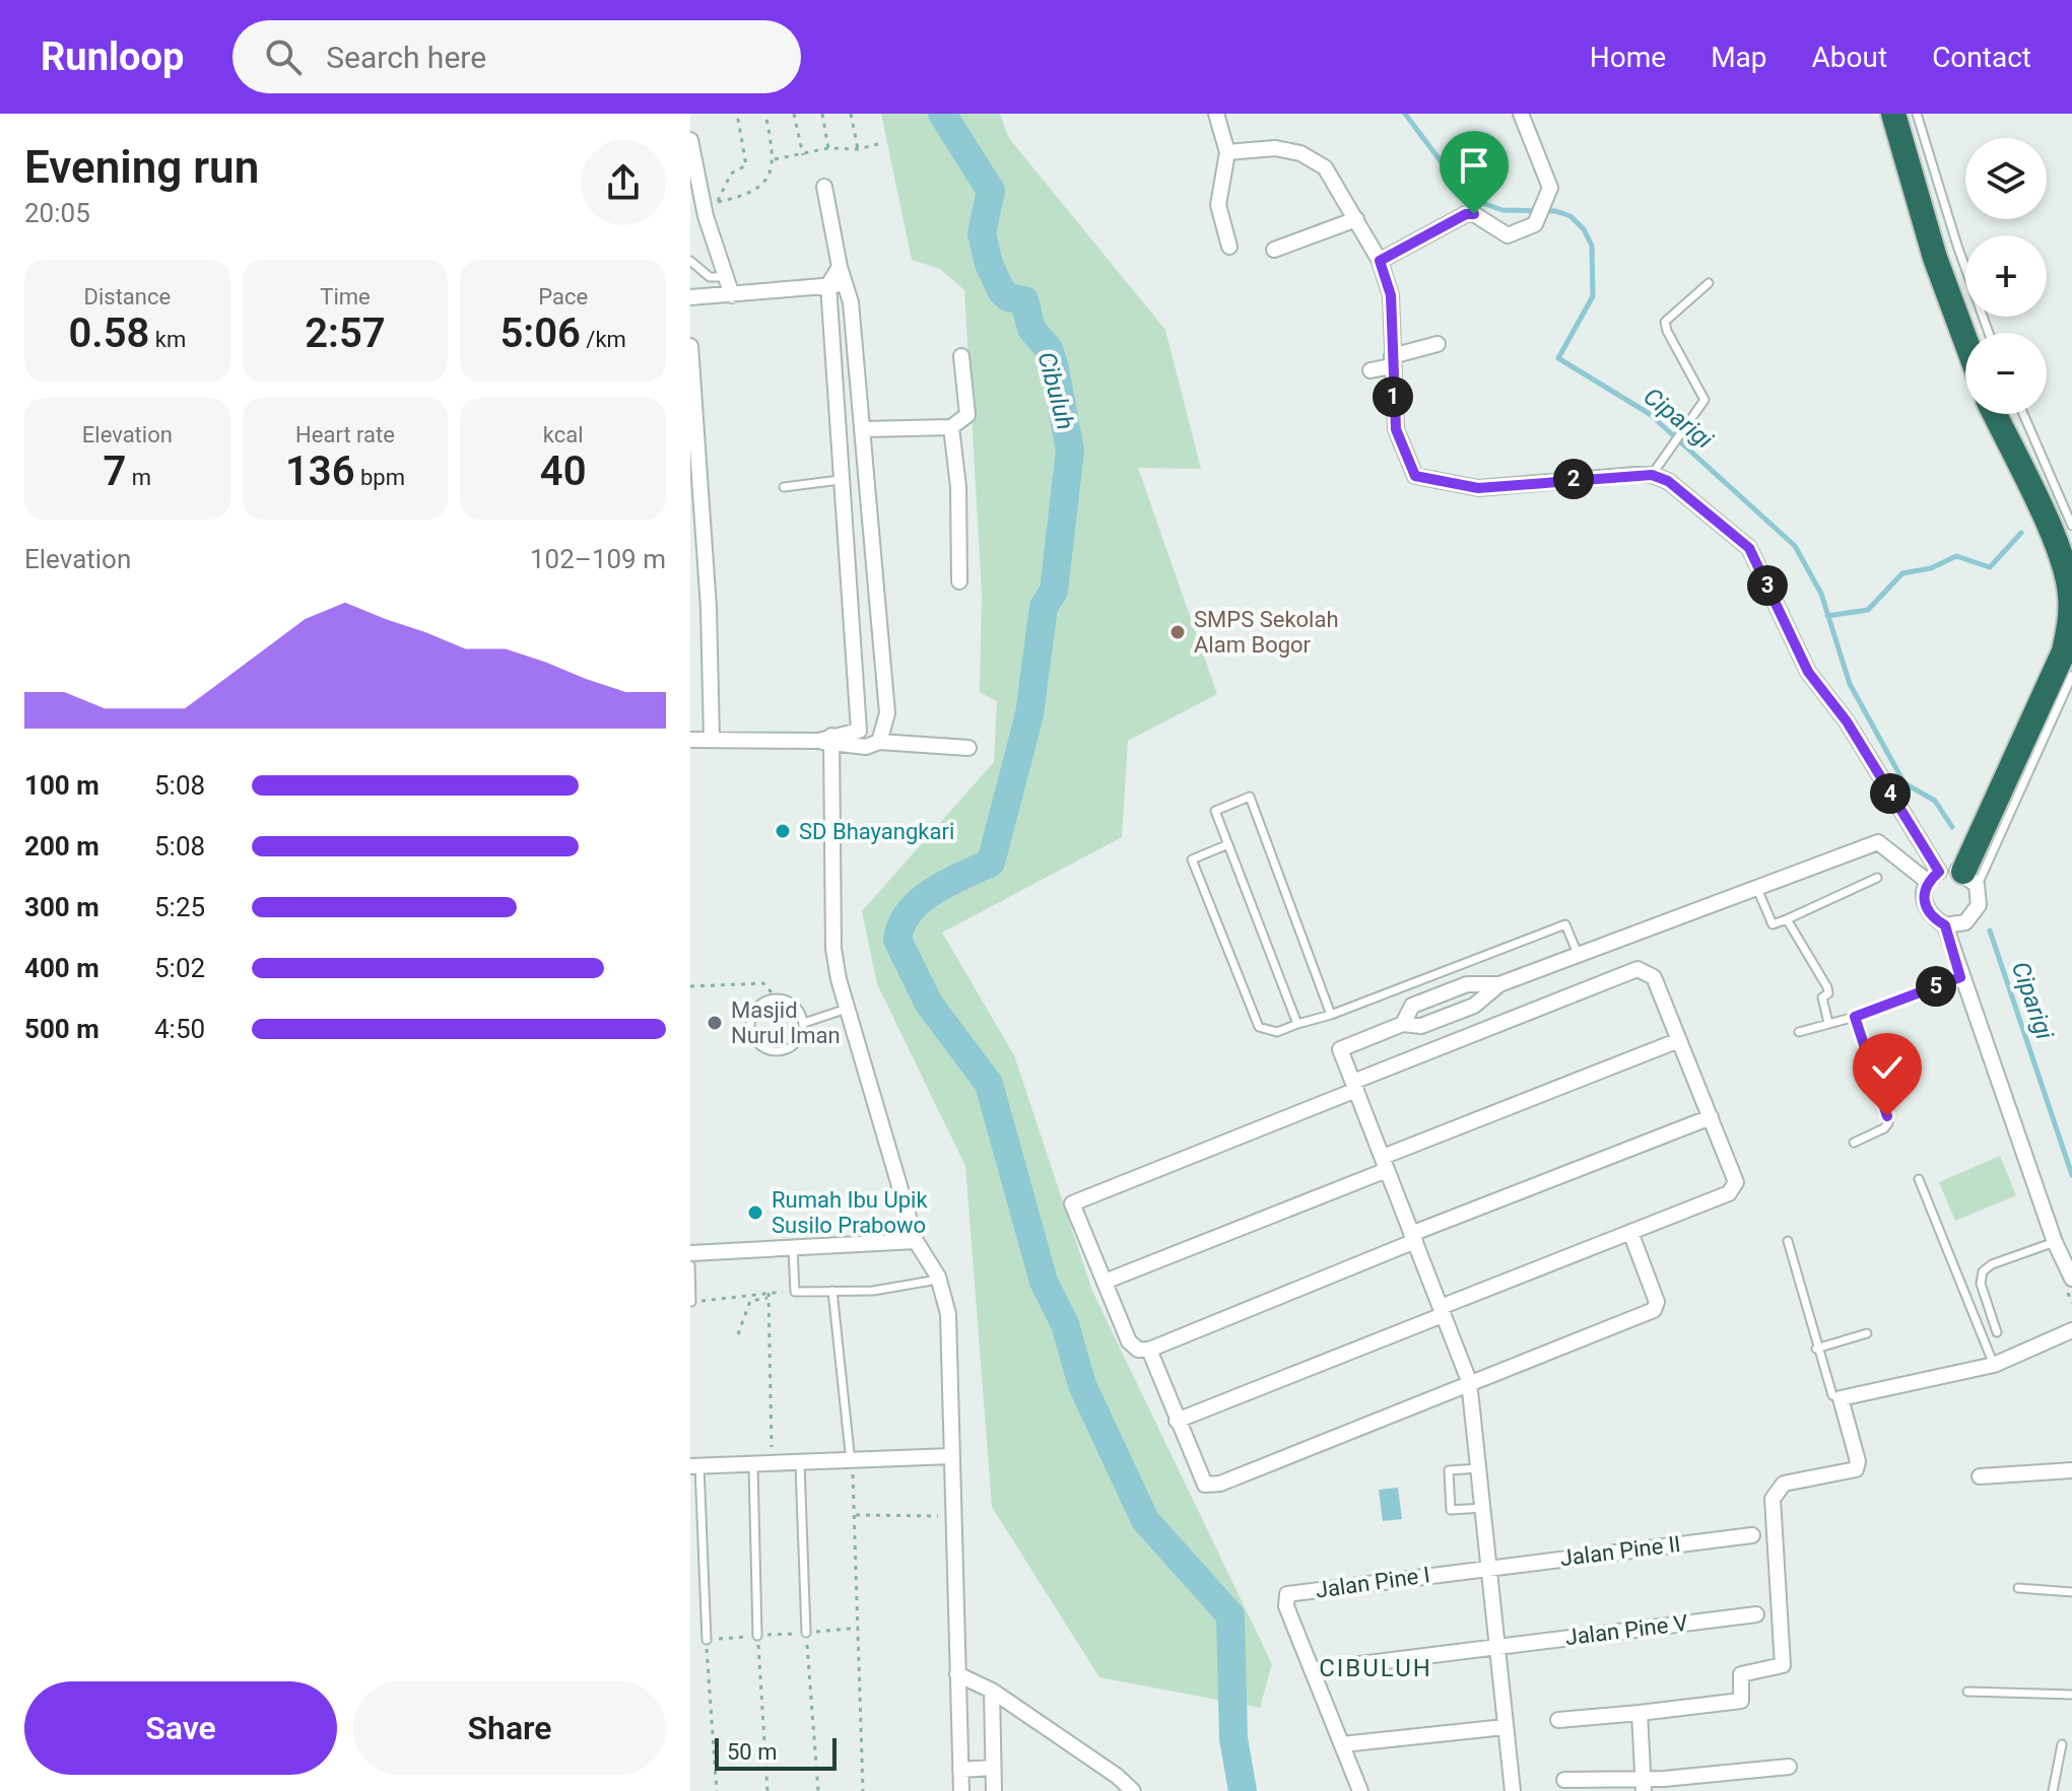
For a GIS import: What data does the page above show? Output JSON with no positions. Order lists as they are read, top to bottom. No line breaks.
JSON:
{"streets":{"street":["Jalan Pine II","Jalan Pine I","Jalan Pine V"]},"crossings":[["Jalan Pine II","Jalan Pine I"],["Jalan Pine I","Jalan Pine V"]],"districts":["CIBULUH"],"water":["Cibuluh","Ciparigi"],"places":["SMPS Sekolah Alam Bogor","SD Bhayangkari","Masjid Nurul Iman","Rumah Ibu Upik Susilo Prabowo"],"scale_bar":"50 m","page":{"header":"Runloop","search":"Search here","nav":["Home","Map","About","Contact"],"heading":["Evening run","20:05"],"map_buttons":["+","−"],"stats":[["Distance","0.58 km"],["Time","2:57"],["Pace","5:06 /km"],["Elevation","7 m"],["Heart rate","136 bpm"],["kcal","40"]],"pins":["1","2","3","4","5"],"chart":["Elevation","102–109 m"],"list":[{"name":"100 m","note":"5:08"},{"name":"200 m","note":"5:08"},{"name":"300 m","note":"5:25"},{"name":"400 m","note":"5:02"},{"name":"500 m","note":"4:50"}],"buttons":["Save","Share"],"scale":"50 m"}}
